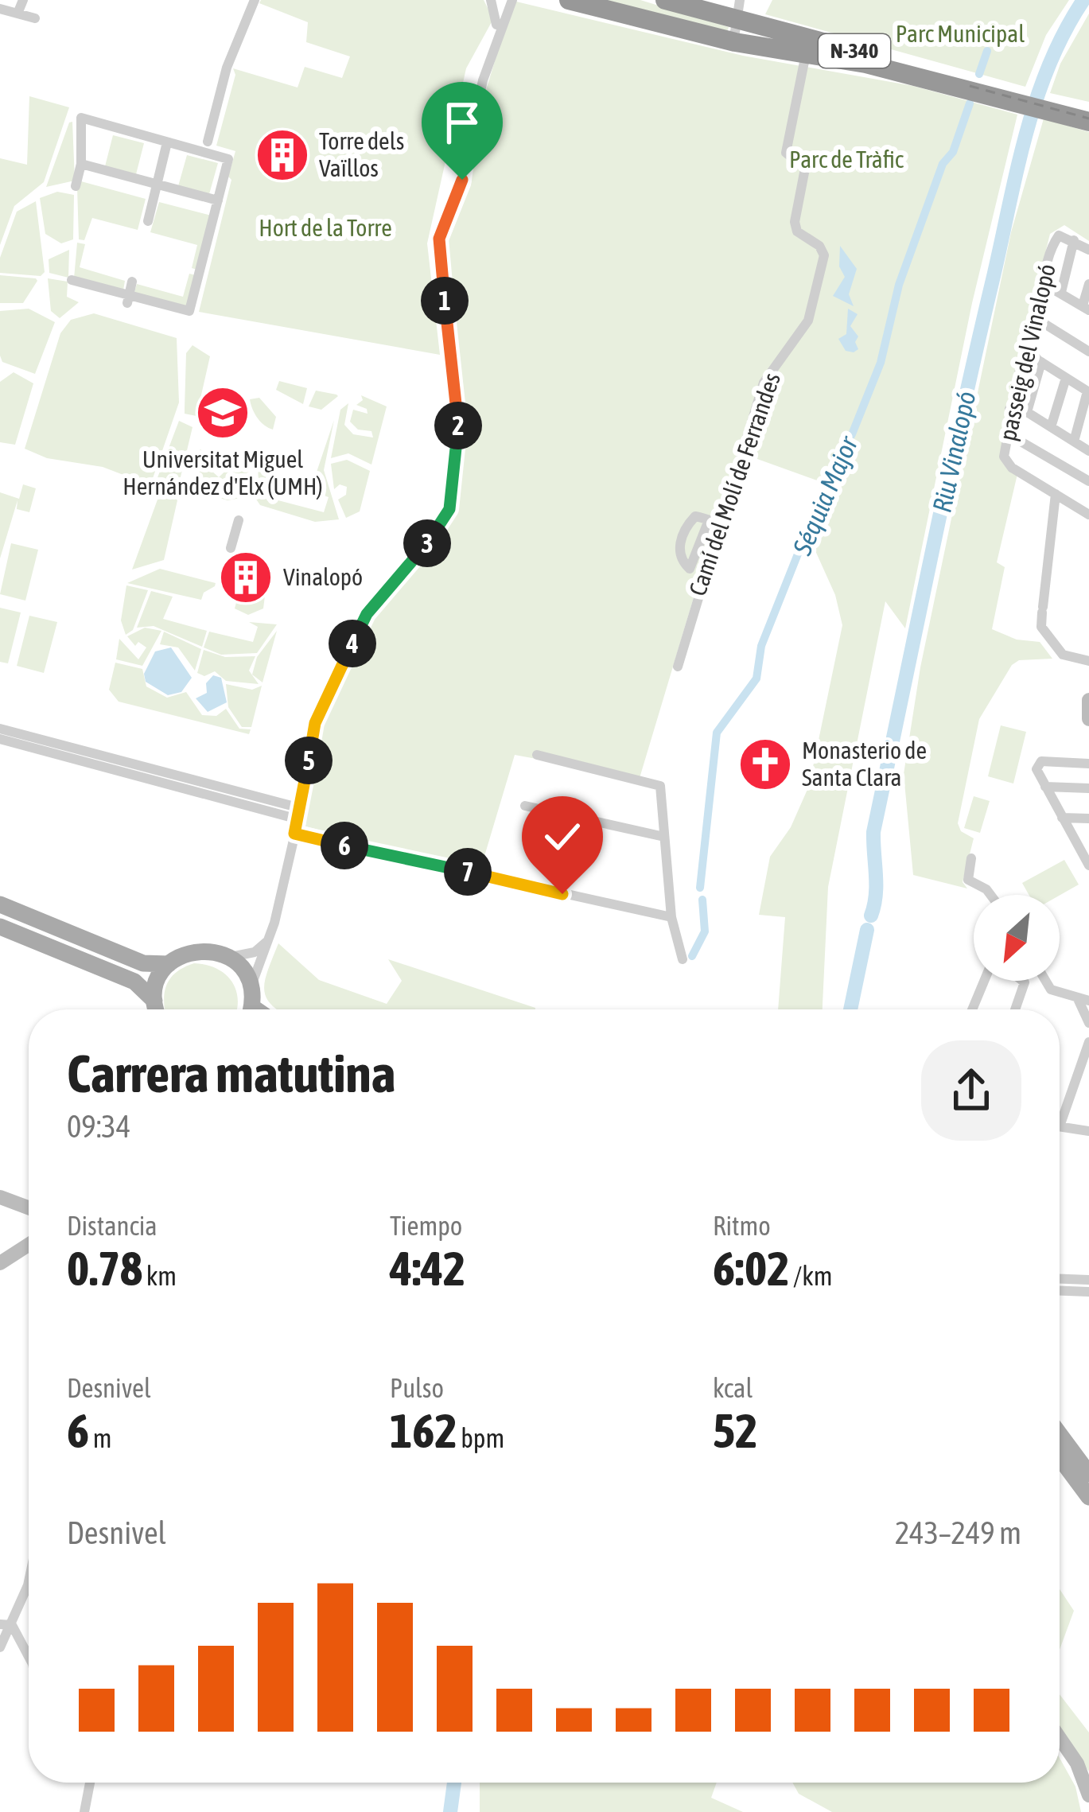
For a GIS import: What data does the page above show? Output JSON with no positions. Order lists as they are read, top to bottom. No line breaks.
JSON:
{"streets":{"highway":["N-340"],"street":["passeig del Vinalopó","Camí del Molí de Ferrandes"]},"crossings":[["N-340","Camí del Molí de Ferrandes"]],"water":["Riu Vinalopó","Séquia Major"],"parks":["Parc Municipal","Parc de Tràfic","Hort de la Torre"],"places":{"building":["Torre dels Vaïllos","Vinalopó"],"school or university":["Universitat Miguel Hernández d'Elx (UMH)"],"church":["Monasterio de Santa Clara"]},"north":"bottom left","page":{"pins":["1","2","3","4","5","6","7"],"heading":["Carrera matutina","09:34"],"stats":[["Distancia","0.78 km"],["Tiempo","4:42"],["Ritmo","6:02 /km"],["Desnivel","6 m"],["Pulso","162 bpm"],["kcal","52"]],"chart":["Desnivel","243–249 m"]}}
